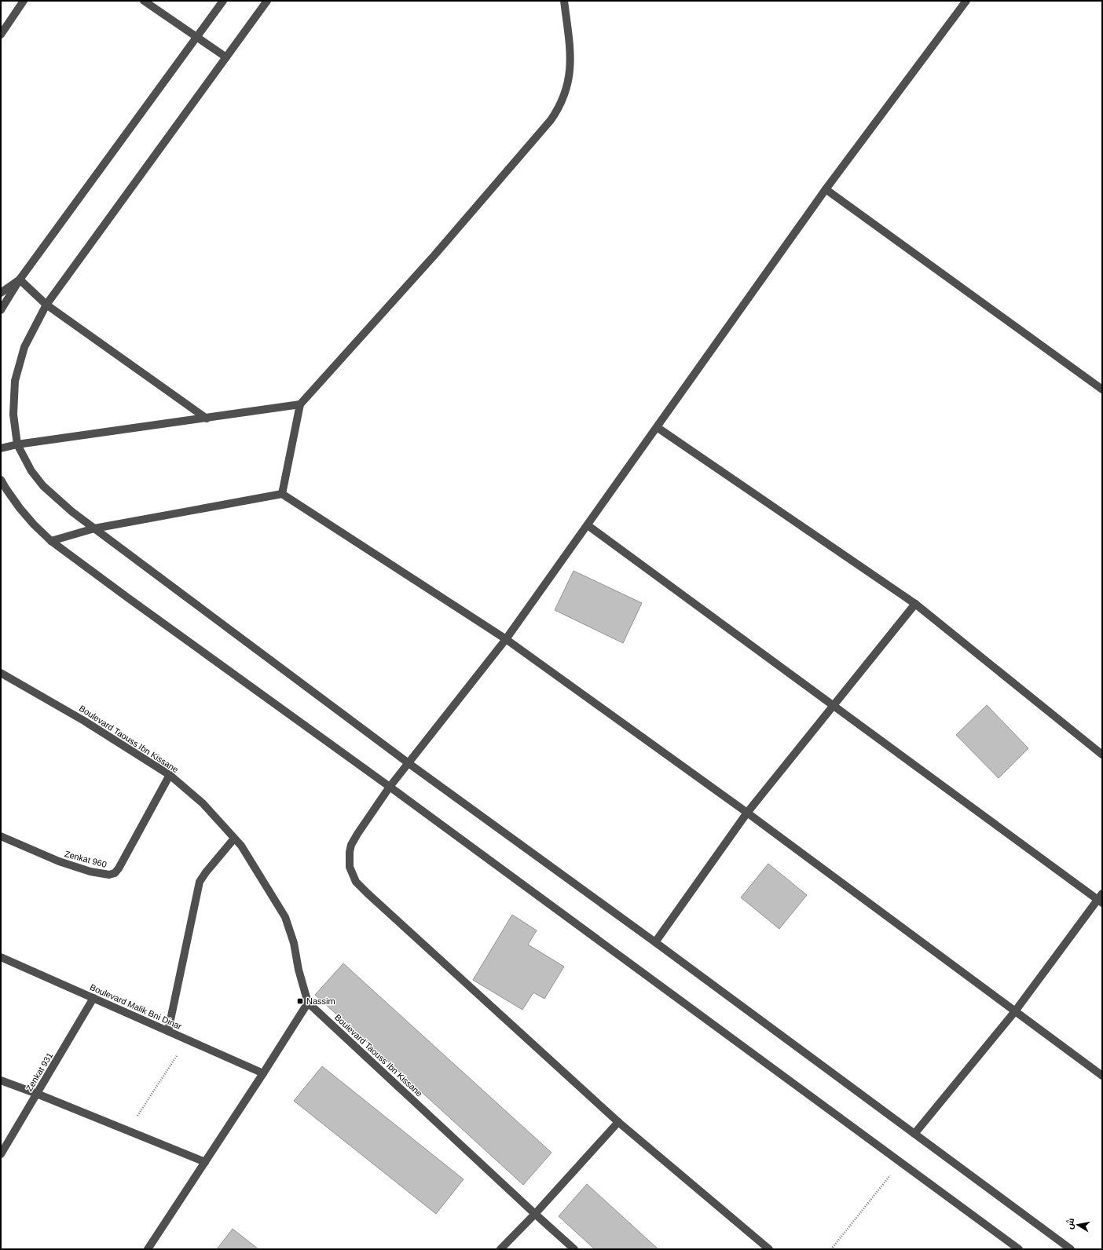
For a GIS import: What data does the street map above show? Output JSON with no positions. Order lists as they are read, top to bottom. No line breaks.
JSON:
{"streets":{"street":["Boulevard Taouss Ibn Kissane","Zenkat 960","Boulevard Malik Bni Dinar","Zenkat 931"]},"crossings":[["Boulevard Taouss Ibn Kissane","Zenkat 960"],["Boulevard Malik Bni Dinar","Zenkat 931"]],"places":{"transit":["Nassim"]},"north":"left"}
